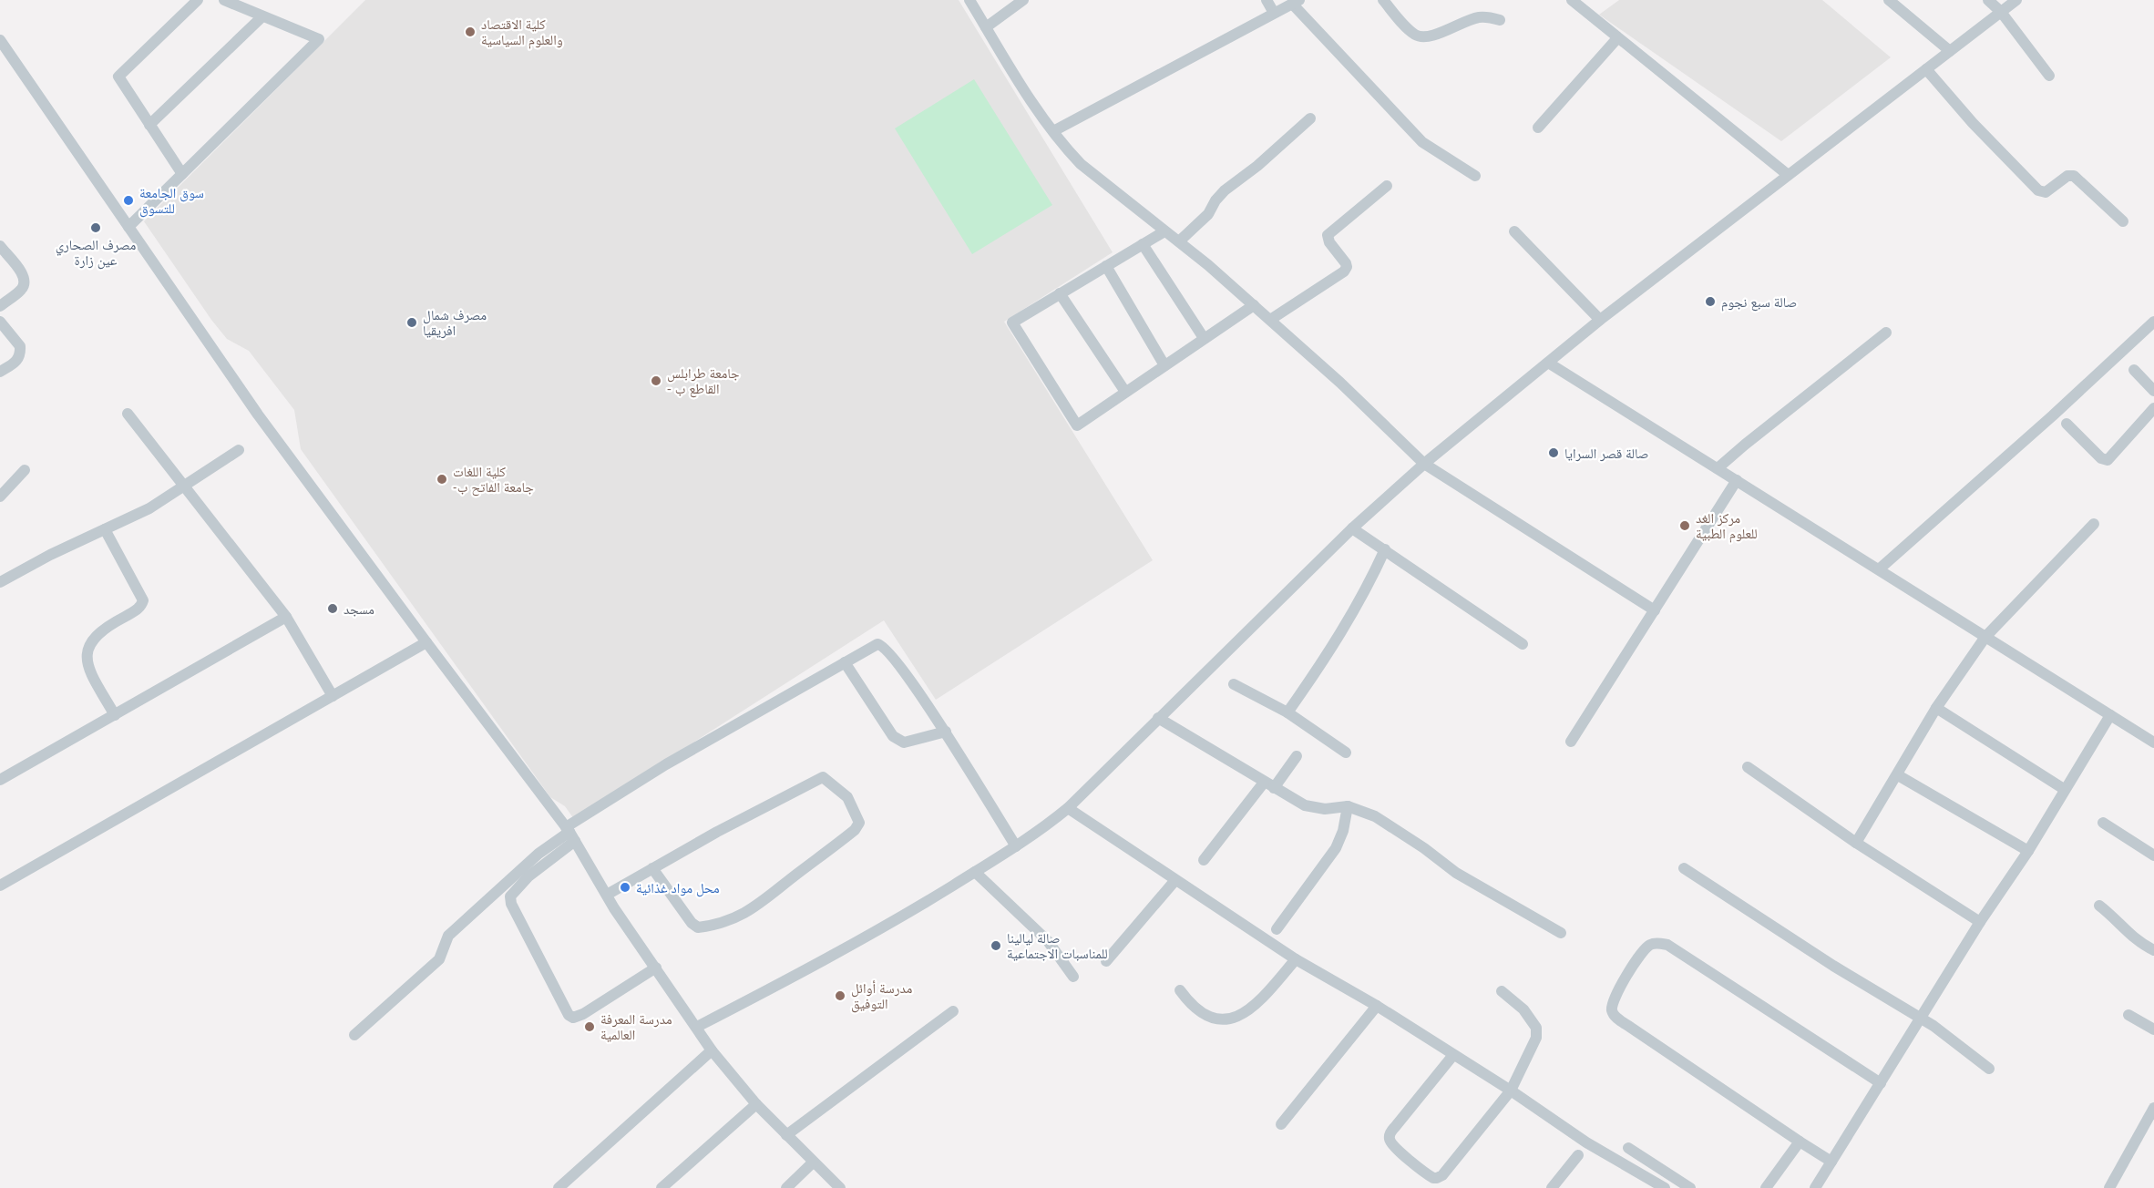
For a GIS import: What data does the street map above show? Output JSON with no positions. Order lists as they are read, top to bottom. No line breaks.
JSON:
{"places":["كلية الاقتصاد والعلوم السياسية","سوق الجامعة للتسوق","مصرف الصحاري عين زارة","صالة سبع نجوم","مصرف شمال افريقيا","جامعة طرابلس - القاطع ب","صالة قصر السرايا","كلية اللغات -جامعة الفاتح ب","مركز الغد للعلوم الطبية","مسجد","محل مواد غذائية","صالة ليالينا للمناسبات الاجتماعية","مدرسة أوائل التوفيق","مدرسة المعرفة العالمية"]}
